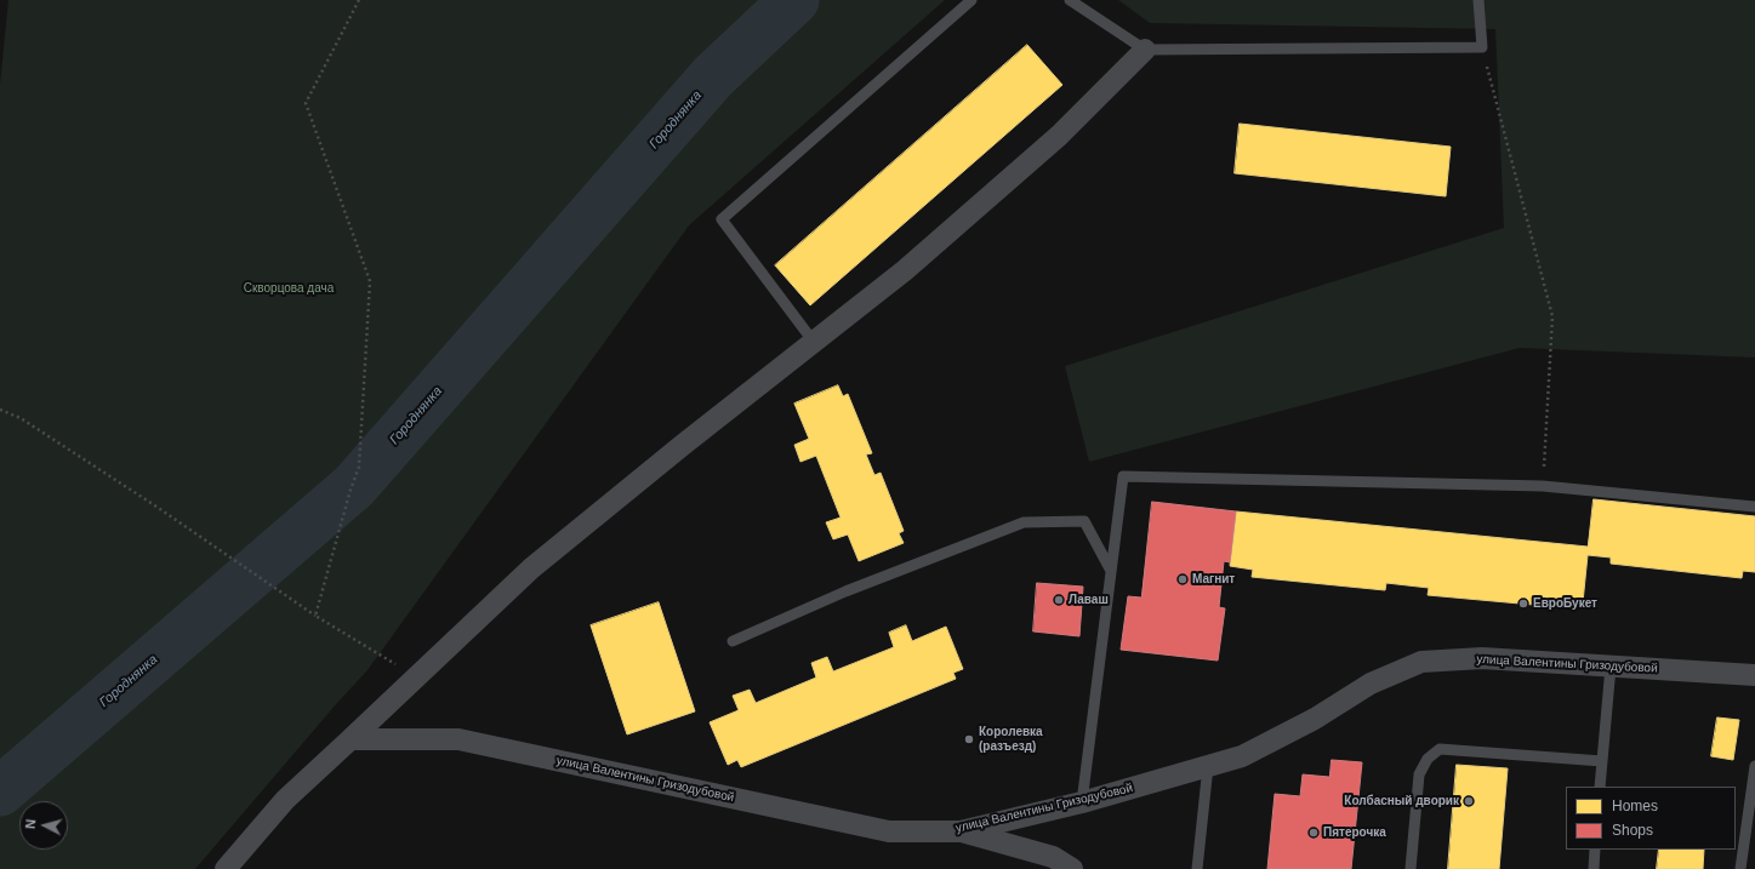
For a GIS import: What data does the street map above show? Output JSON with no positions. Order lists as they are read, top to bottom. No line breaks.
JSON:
{"streets":{"street":["улица Валентины Гризодубовой"]},"water":["Городнянка"],"parks":["Скворцова дача"],"places":["Магнит","Лаваш","ЕвроБукет","Королевка (разъезд)","Колбасный дворик","Пятерочка"],"legend":["Homes","Shops"],"north":"left"}
